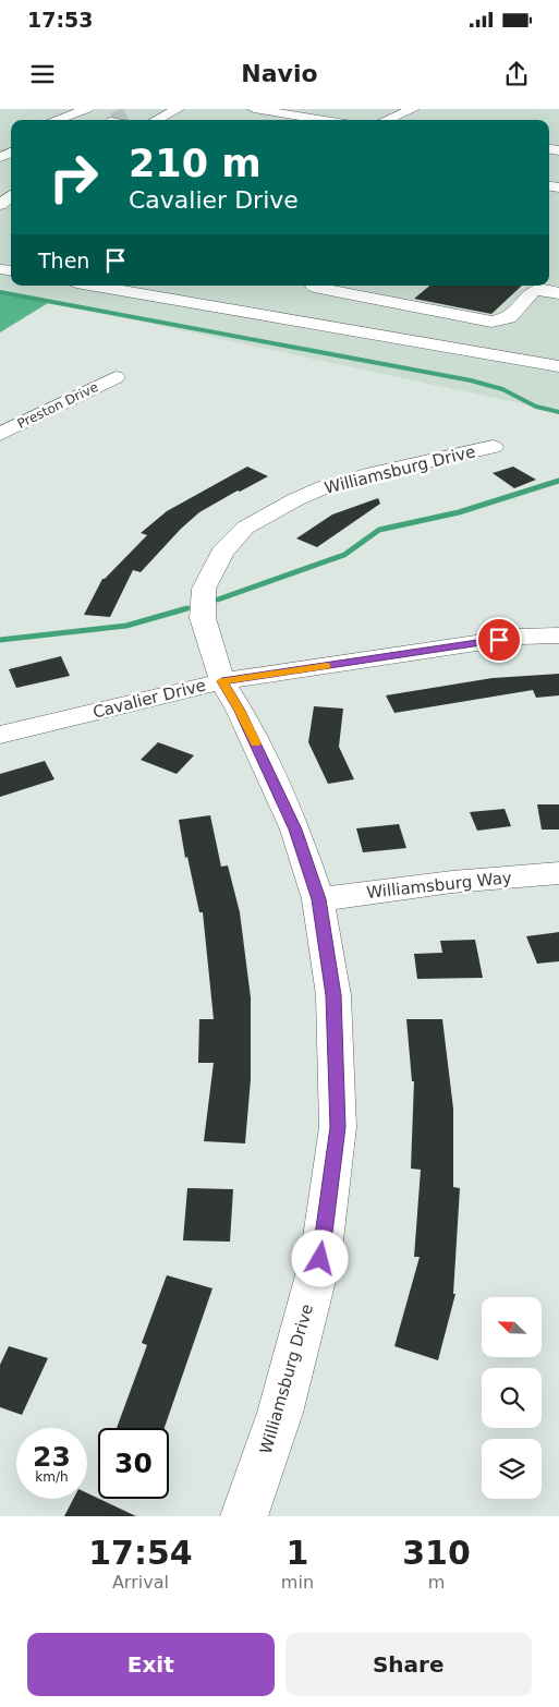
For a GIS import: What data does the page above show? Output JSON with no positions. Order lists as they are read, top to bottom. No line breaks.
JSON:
{"streets":{"street":["Preston Drive","Williamsburg Drive","Cavalier Drive","Williamsburg Way"]},"crossings":[["Williamsburg Drive","Cavalier Drive"],["Williamsburg Drive","Williamsburg Way"]],"north":"top left","page":{"status":"17:53","header":"Navio","turn":["210 m","Cavalier Drive"],"then":"Then","speed":"23 km/h","limit":"30","eta":["17:54","Arrival","1","min","310","m"],"buttons":["Exit","Share"]}}
